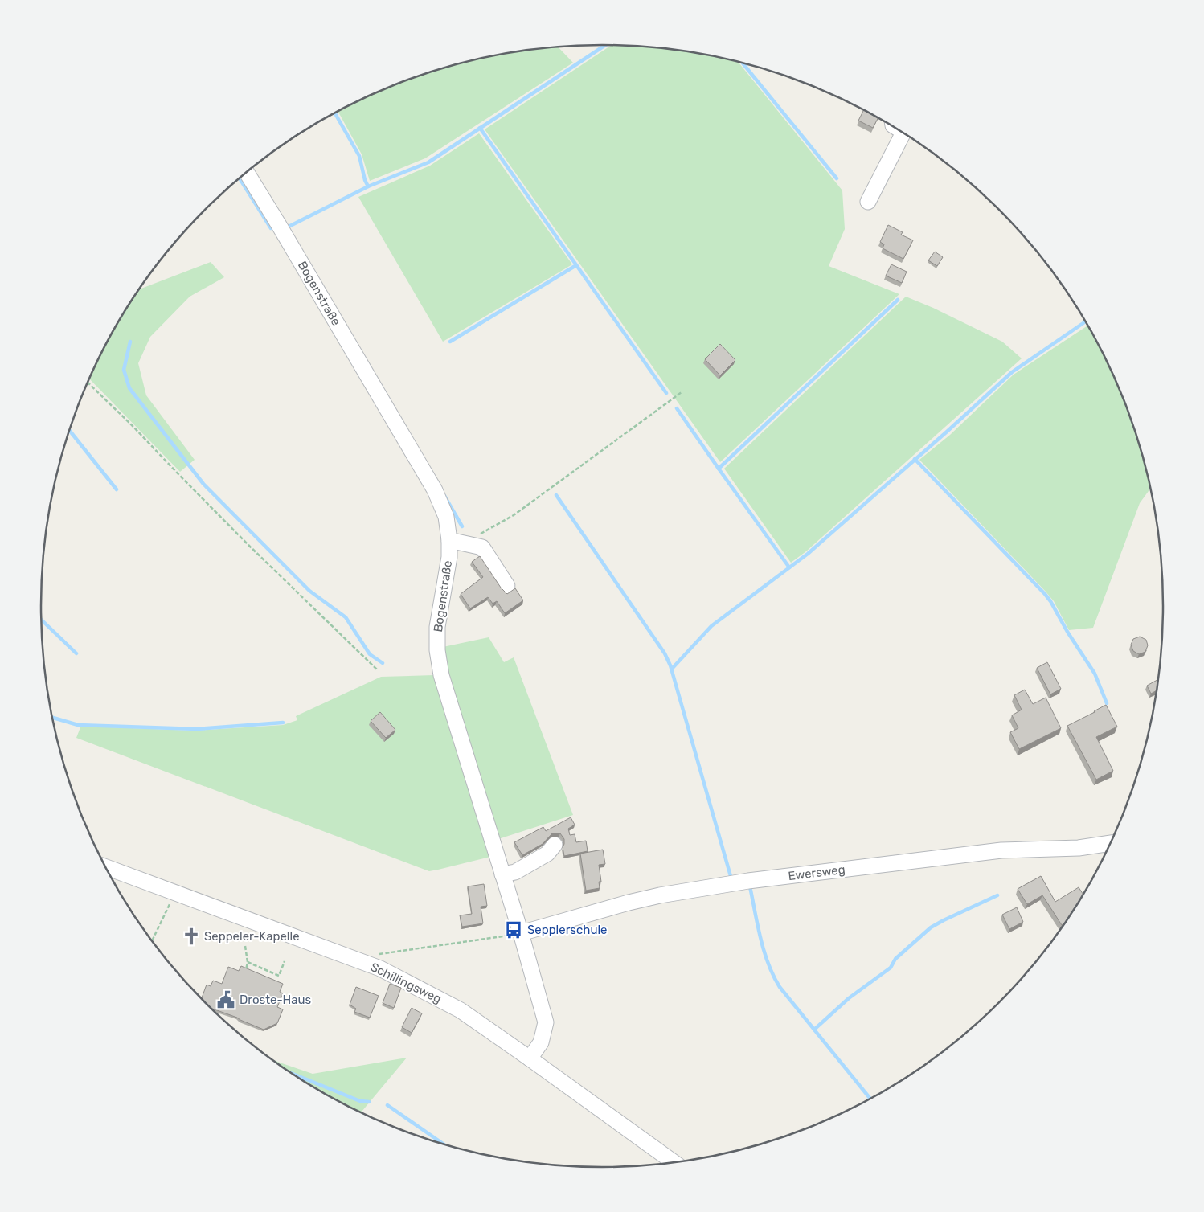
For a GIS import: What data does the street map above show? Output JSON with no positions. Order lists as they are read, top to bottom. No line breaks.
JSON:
{"streets":{"street":["Bogenstraße","Ewersweg","Schillingsweg"]},"crossings":[["Bogenstraße","Ewersweg"],["Bogenstraße","Schillingsweg"]],"places":{"bus stop":["Sepplerschule"],"church":["Seppeler-Kapelle"],"public building":["Droste-Haus"]}}
